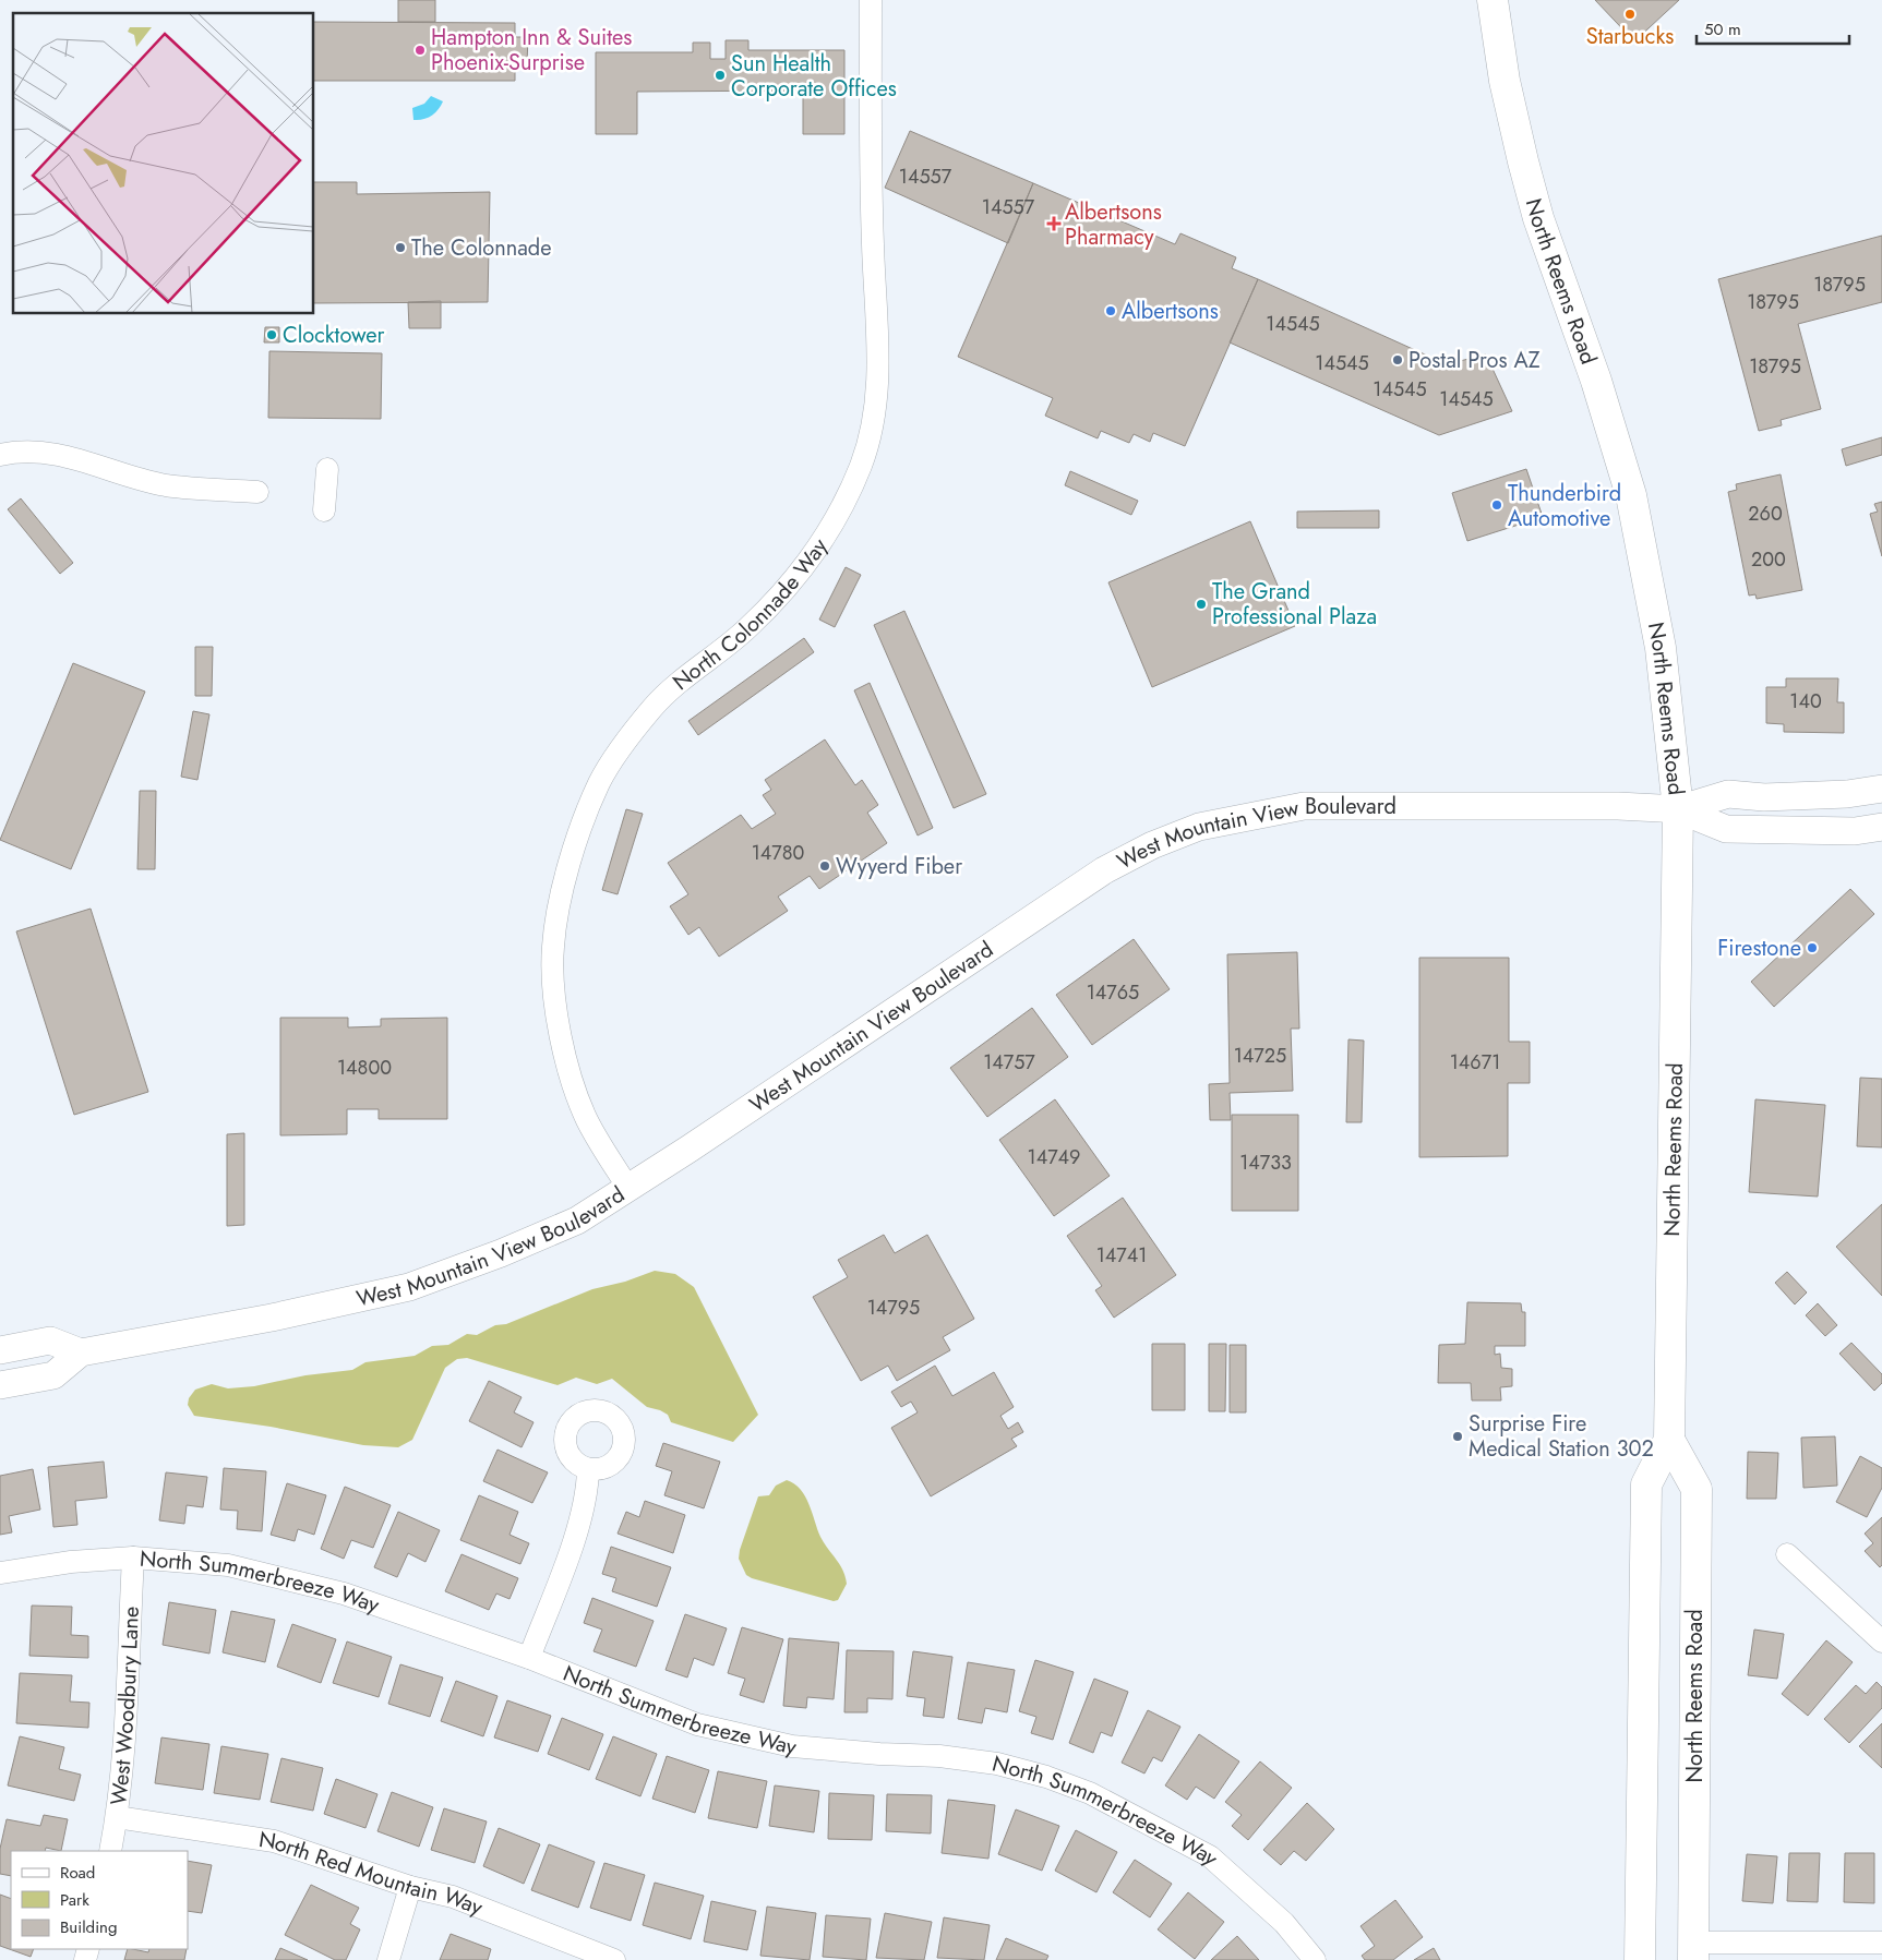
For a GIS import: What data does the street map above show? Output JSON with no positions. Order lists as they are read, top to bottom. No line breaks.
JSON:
{"streets":{"main road":["North Reems Road"],"street":["North Colonnade Way","West Mountain View Boulevard","North Summerbreeze Way","West Woodbury Lane","North Red Mountain Way"]},"crossings":[["North Reems Road","West Mountain View Boulevard"],["North Colonnade Way","West Mountain View Boulevard"],["North Summerbreeze Way","West Woodbury Lane"],["West Woodbury Lane","North Red Mountain Way"]],"places":{"other":["Starbucks","Hampton Inn & Suites Phoenix-Surprise","Sun Health Corporate Offices","The Colonnade","Albertsons","Clocktower","Postal Pros AZ","Thunderbird Automotive","The Grand Professional Plaza","Wyyerd Fiber","Firestone","Surprise Fire Medical Station 302"],"health":["Albertsons Pharmacy"]},"house_numbers":["14557","14557","18795","18795","14545","14545","18795","14545","14545","260","200","140","14780","14765","14725","14757","14671","14800","14749","14733","14741","14795"],"legend":["Road","Park","Building"],"scale_bar":"50 m"}
